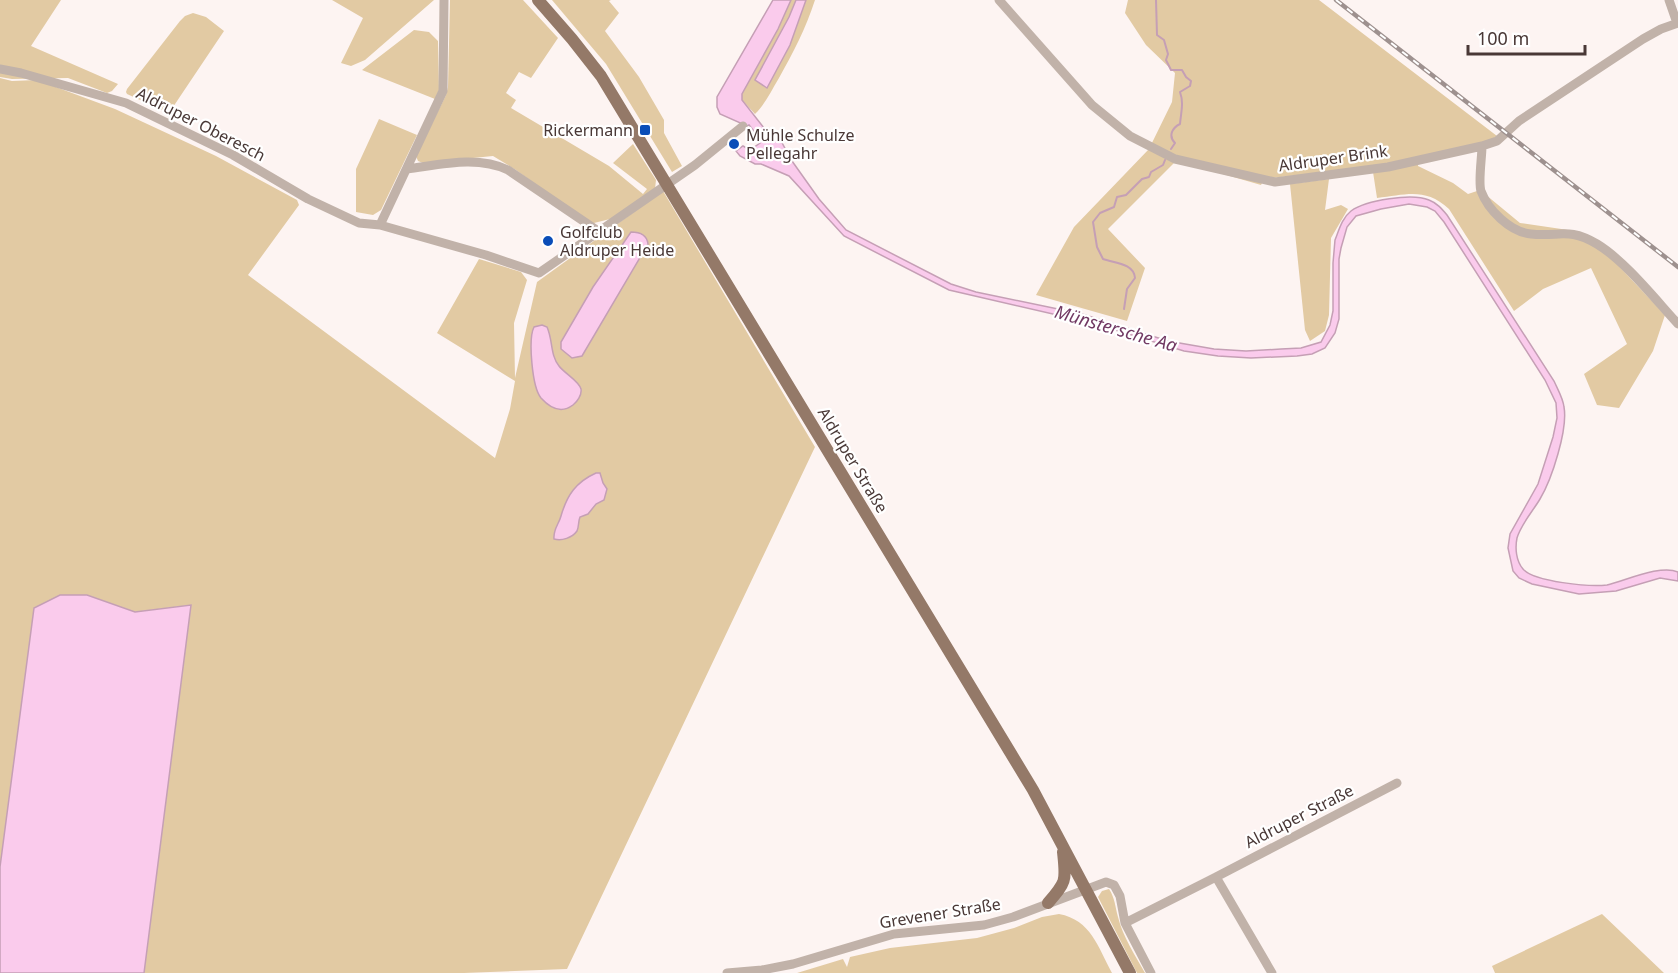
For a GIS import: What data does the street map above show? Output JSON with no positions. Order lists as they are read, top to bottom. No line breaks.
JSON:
{"streets":{"main road":["Aldruper Straße"],"street":["Aldruper Oberesch","Aldruper Brink","Grevener Straße"]},"crossings":[["Aldruper Oberesch","Aldruper Straße"],["Aldruper Straße","Grevener Straße"]],"water":["Münstersche Aa"],"places":{"transit":["Rickermann"],"other":["Mühle Schulze Pellegahr","Golfclub Aldruper Heide"]},"scale_bar":"100 m"}
